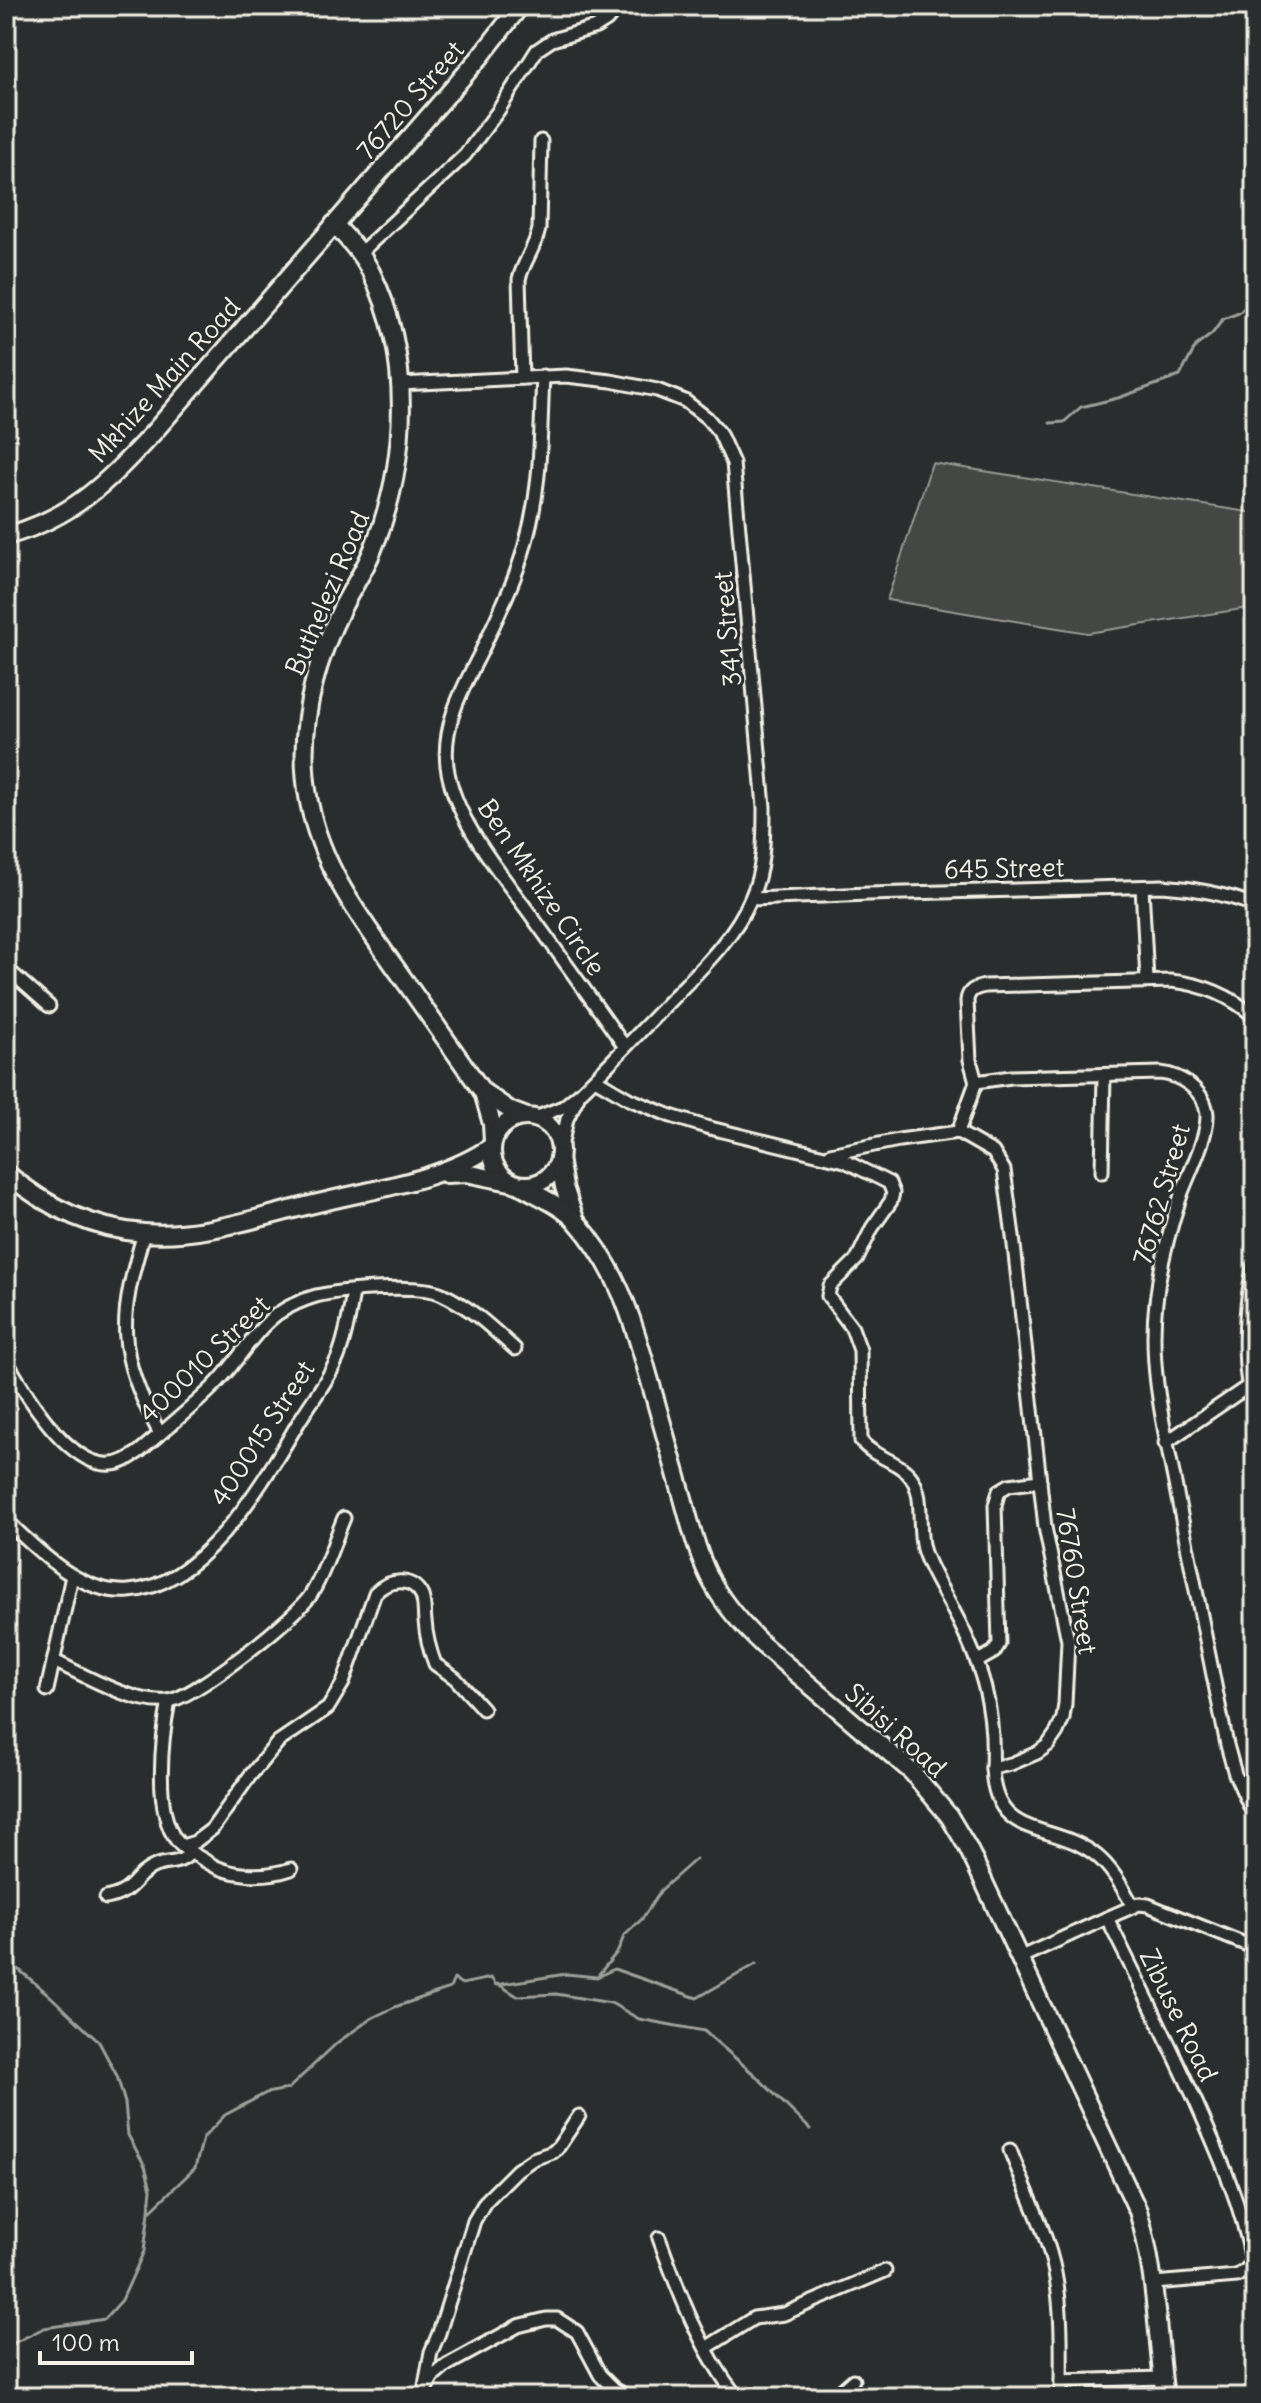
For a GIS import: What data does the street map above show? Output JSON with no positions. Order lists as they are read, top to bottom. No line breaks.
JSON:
{"streets":{"street":["76720 Street","Mkhize Main Road","Buthelezi Road","341 Street","645 Street","Ben Mkhize Circle","76762 Street","400010 Street","400015 Street","76760 Street","Sibisi Road","Zibuse Road"]},"crossings":[["76720 Street","Mkhize Main Road"],["76720 Street","Buthelezi Road"],["Mkhize Main Road","Buthelezi Road"],["Buthelezi Road","341 Street"],["Buthelezi Road","Sibisi Road"],["341 Street","645 Street"],["341 Street","Ben Mkhize Circle"],["341 Street","Sibisi Road"],["400010 Street","400015 Street"],["Sibisi Road","Zibuse Road"]],"scale_bar":"100 m"}
